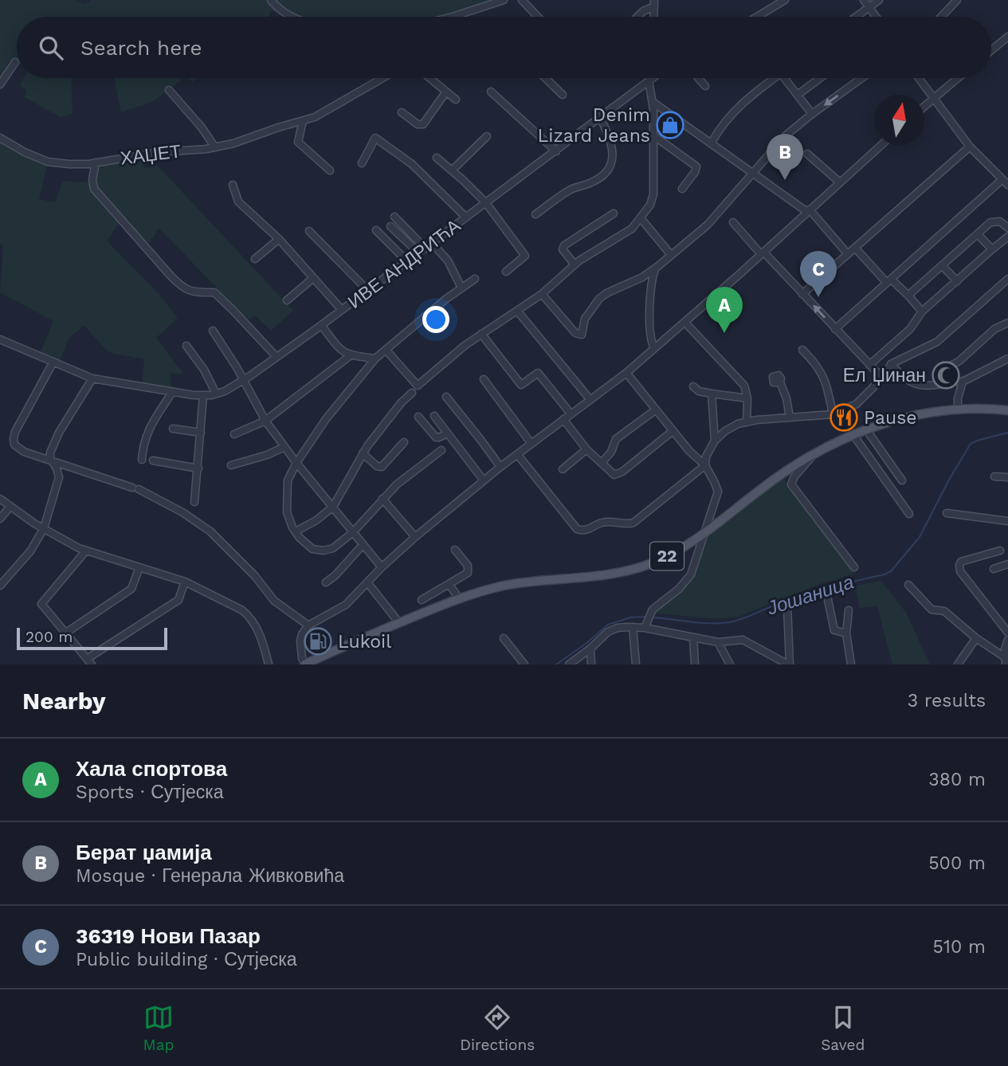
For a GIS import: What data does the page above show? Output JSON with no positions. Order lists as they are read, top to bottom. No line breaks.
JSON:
{"streets":{"main road":["22"],"street":["ХАЏЕТ","ИВЕ АНДРИЋА"]},"water":["Јошаница"],"places":{"shop":["Denim Lizard Jeans"],"mosque":["Ел Џинан"],"restaurant":["Pause"],"fuel station":["Lukoil"]},"scale_bar":"200 m","north":"top","page":{"search":"Search here","pins":["B","C","A"],"scale":"200 m","heading":["Nearby","3 results"],"list":[{"mark":"A","name":"Хала спортова","note":"Sports · Сутјеска","value":"380 m"},{"mark":"B","name":"Берат џамија","note":"Mosque · Генерала Живковића","value":"500 m"},{"mark":"C","name":"36319 Нови Пазар","note":"Public building · Сутјеска","value":"510 m"}],"nav":["Map","Directions","Saved"]}}
